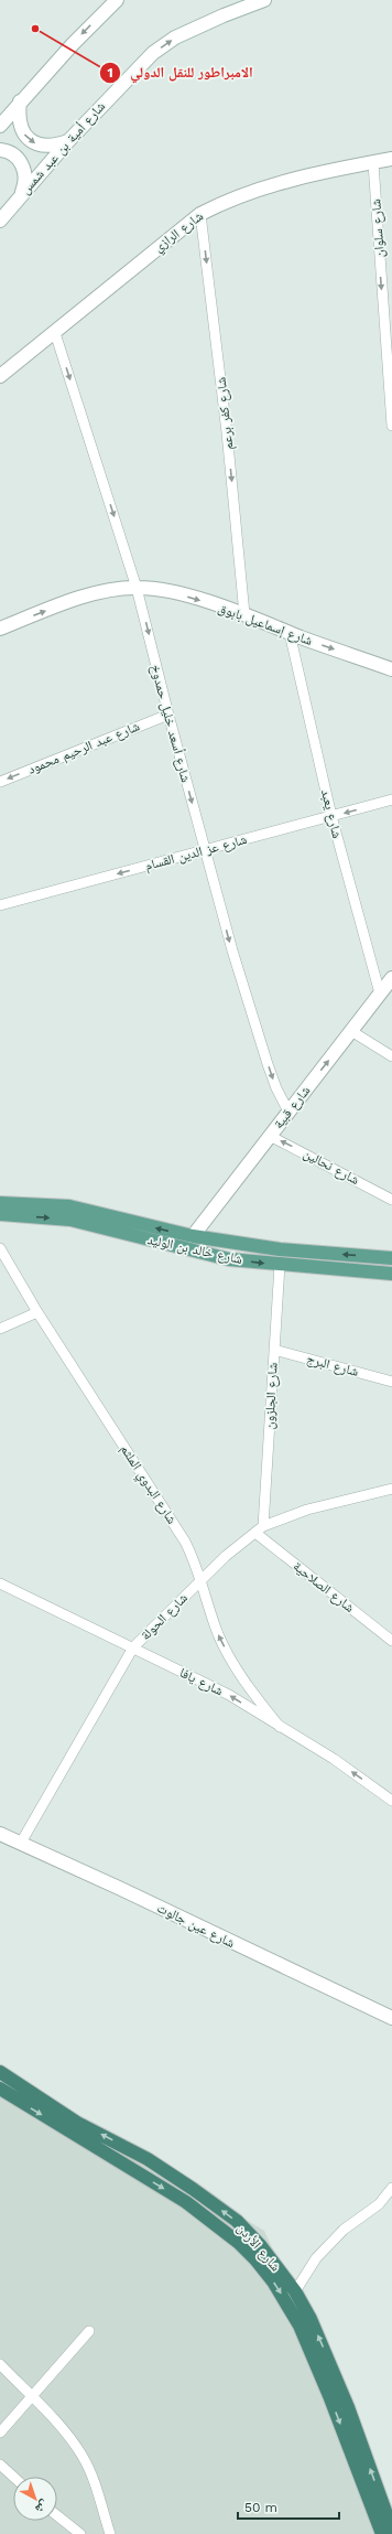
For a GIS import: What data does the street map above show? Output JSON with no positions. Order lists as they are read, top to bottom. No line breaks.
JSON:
{"streets":{"highway":["شارع الأردن"],"main road":["شارع خالد بن الوليد"],"street":["شارع أمية بن عبد شمس","شارع سلوان","شارع الرازي","شارع كفر برعم","شارع إسماعيل بابوق","شارع أسعد خليل حمدوخ","شارع عبد الرحيم محمود","شارع يعبد","شارع عز الدين القسام","شارع قبية","شارع نحالين","شارع البرج","شارع الجلزون","شارع البدوي الملثم","شارع الصلاحية","شارع الحولة","شارع يافا","شارع عين جالوت"]},"crossings":[["شارع سلوان","شارع الرازي"],["شارع الرازي","شارع كفر برعم"],["شارع الرازي","شارع أسعد خليل حمدوخ"],["شارع كفر برعم","شارع إسماعيل بابوق"],["شارع إسماعيل بابوق","شارع أسعد خليل حمدوخ"],["شارع إسماعيل بابوق","شارع يعبد"],["شارع أسعد خليل حمدوخ","شارع عبد الرحيم محمود"],["شارع أسعد خليل حمدوخ","شارع عز الدين القسام"],["شارع أسعد خليل حمدوخ","شارع قبية"],["شارع يعبد","شارع عز الدين القسام"],["شارع يعبد","شارع قبية"],["شارع قبية","شارع نحالين"],["شارع قبية","شارع خالد بن الوليد"],["شارع خالد بن الوليد","شارع الجلزون"],["شارع البرج","شارع الجلزون"],["شارع الجلزون","شارع الصلاحية"],["شارع الجلزون","شارع الحولة"],["شارع البدوي الملثم","شارع الحولة"],["شارع البدوي الملثم","شارع يافا"],["شارع الصلاحية","شارع الحولة"],["شارع الحولة","شارع يافا"],["شارع الحولة","شارع عين جالوت"]],"one_way":["شارع سلوان","شارع كفر برعم","شارع إسماعيل بابوق","شارع أسعد خليل حمدوخ","شارع عبد الرحيم محمود","شارع عز الدين القسام","شارع نحالين","شارع يافا"],"places":["الامبراطور للنقل الدولي"],"scale_bar":"50 m","north":"bottom right"}
